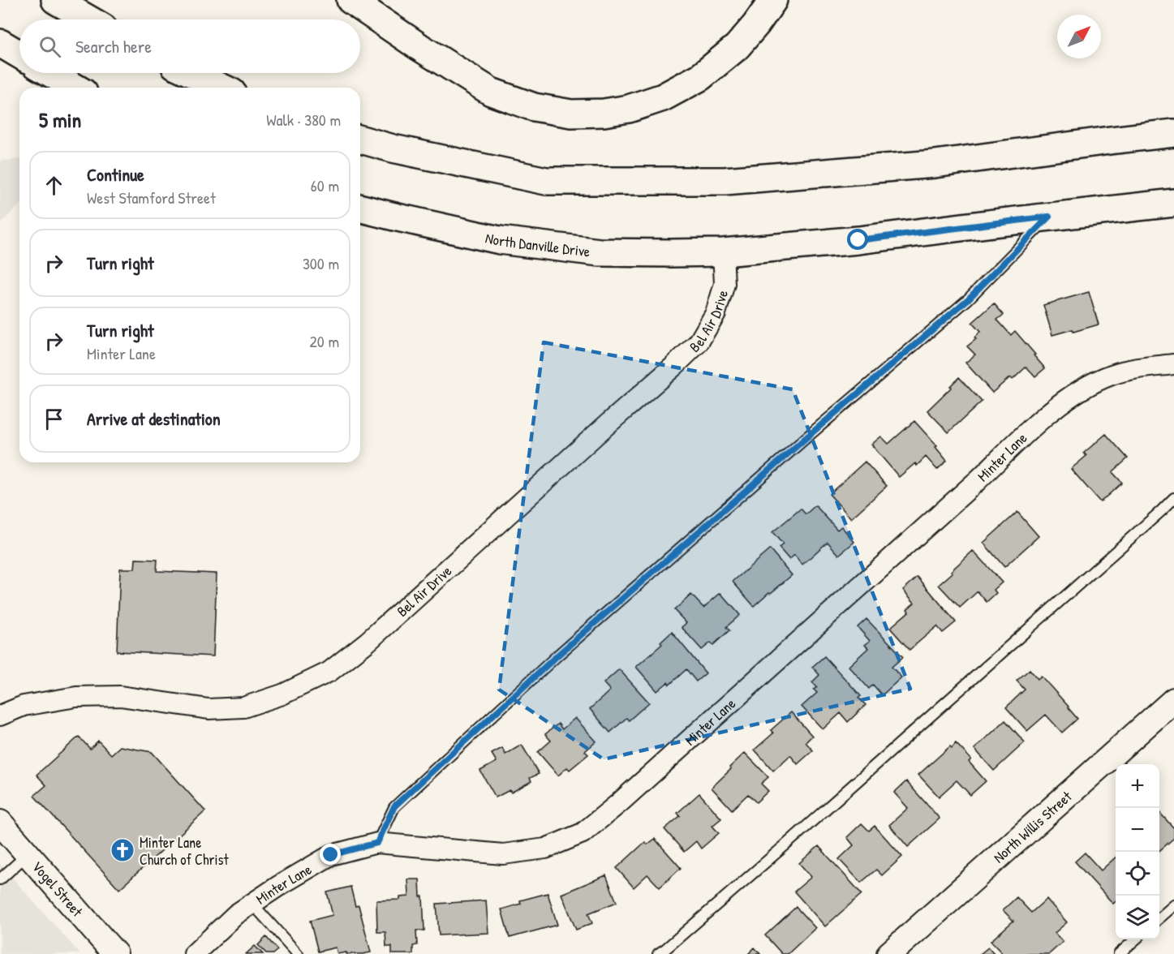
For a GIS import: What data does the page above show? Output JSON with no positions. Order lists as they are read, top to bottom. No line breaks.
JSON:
{"streets":{"main road":["North Danville Drive"],"street":["Bel Air Drive","Minter Lane","North Willis Street","Vogel Street"]},"crossings":[["North Danville Drive","Bel Air Drive"]],"places":{"church":["Minter Lane Church of Christ"]},"north":"top right","page":{"search":"Search here","heading":["5 min","Walk · 380 m"],"list":[["Continue","West Stamford Street","60 m"],["Turn right","300 m"],["Turn right","Minter Lane","20 m"],"Arrive at destination"],"map_buttons":["+","−"]}}
